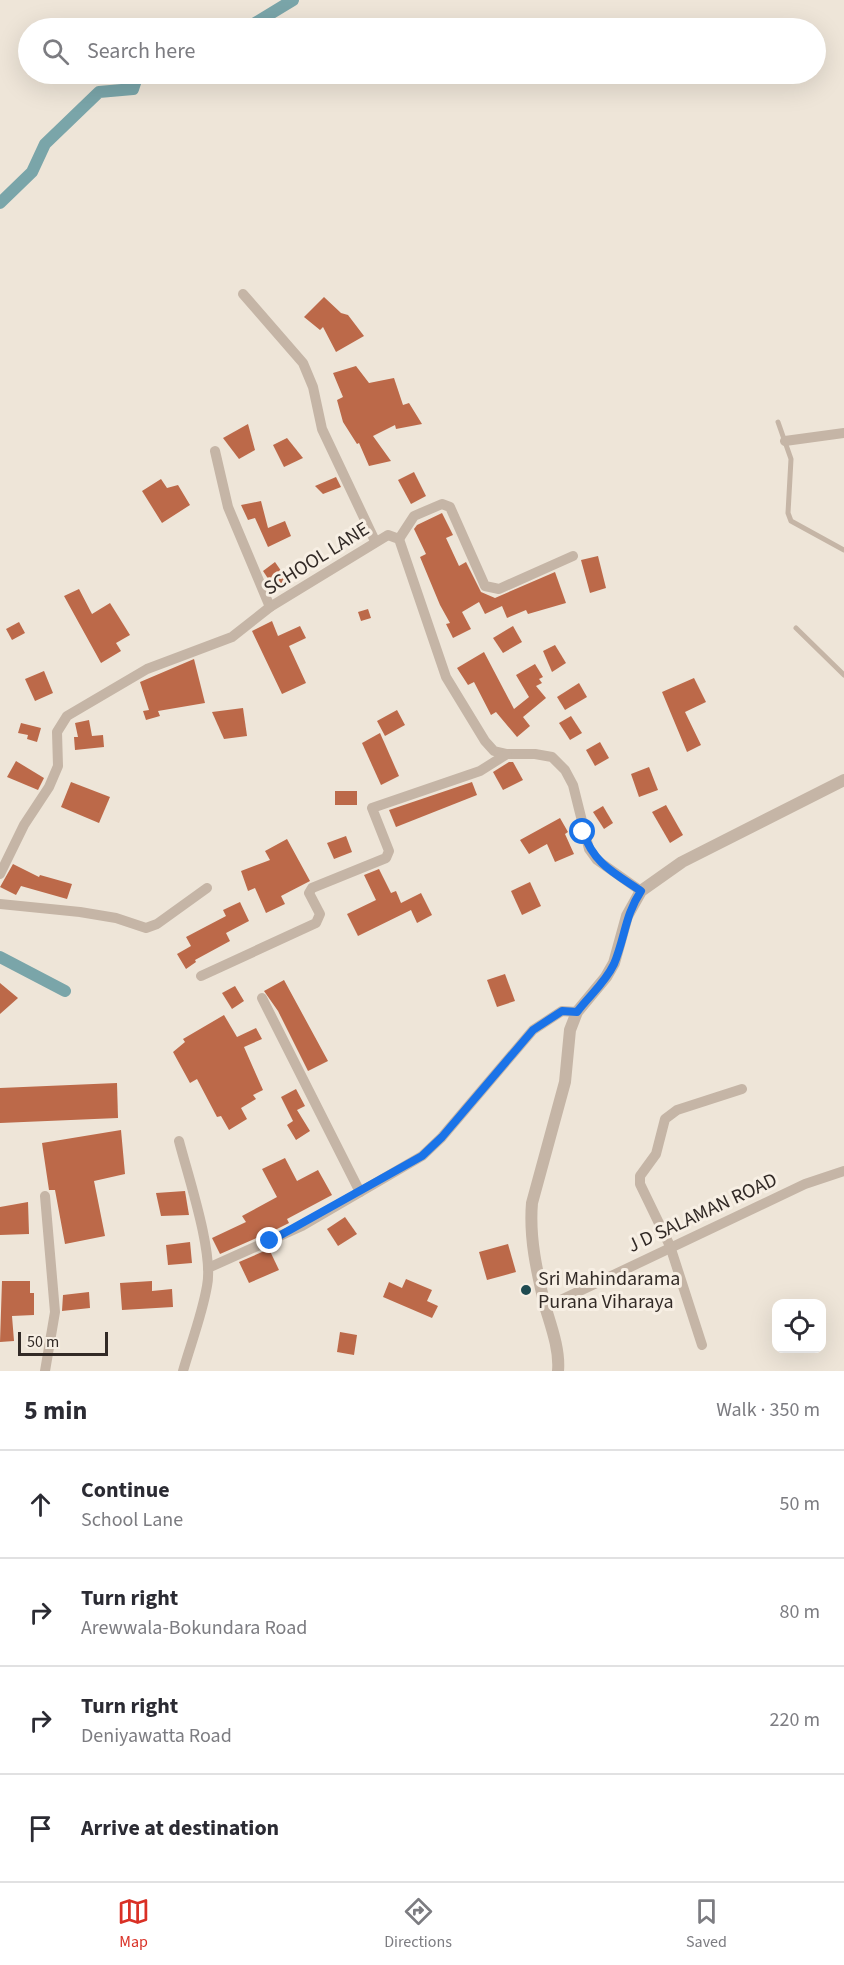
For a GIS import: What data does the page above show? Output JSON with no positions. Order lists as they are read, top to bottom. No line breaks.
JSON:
{"streets":{"street":["SCHOOL LANE","J D SALAMAN ROAD"]},"places":["Sri Mahindarama Purana Viharaya"],"scale_bar":"50 m","page":{"search":"Search here","scale":"50 m","heading":["5 min","Walk · 350 m"],"list":[["Continue","School Lane","50 m"],["Turn right","Arewwala-Bokundara Road","80 m"],["Turn right","Deniyawatta Road","220 m"],"Arrive at destination"],"nav":["Map","Directions","Saved"]}}
